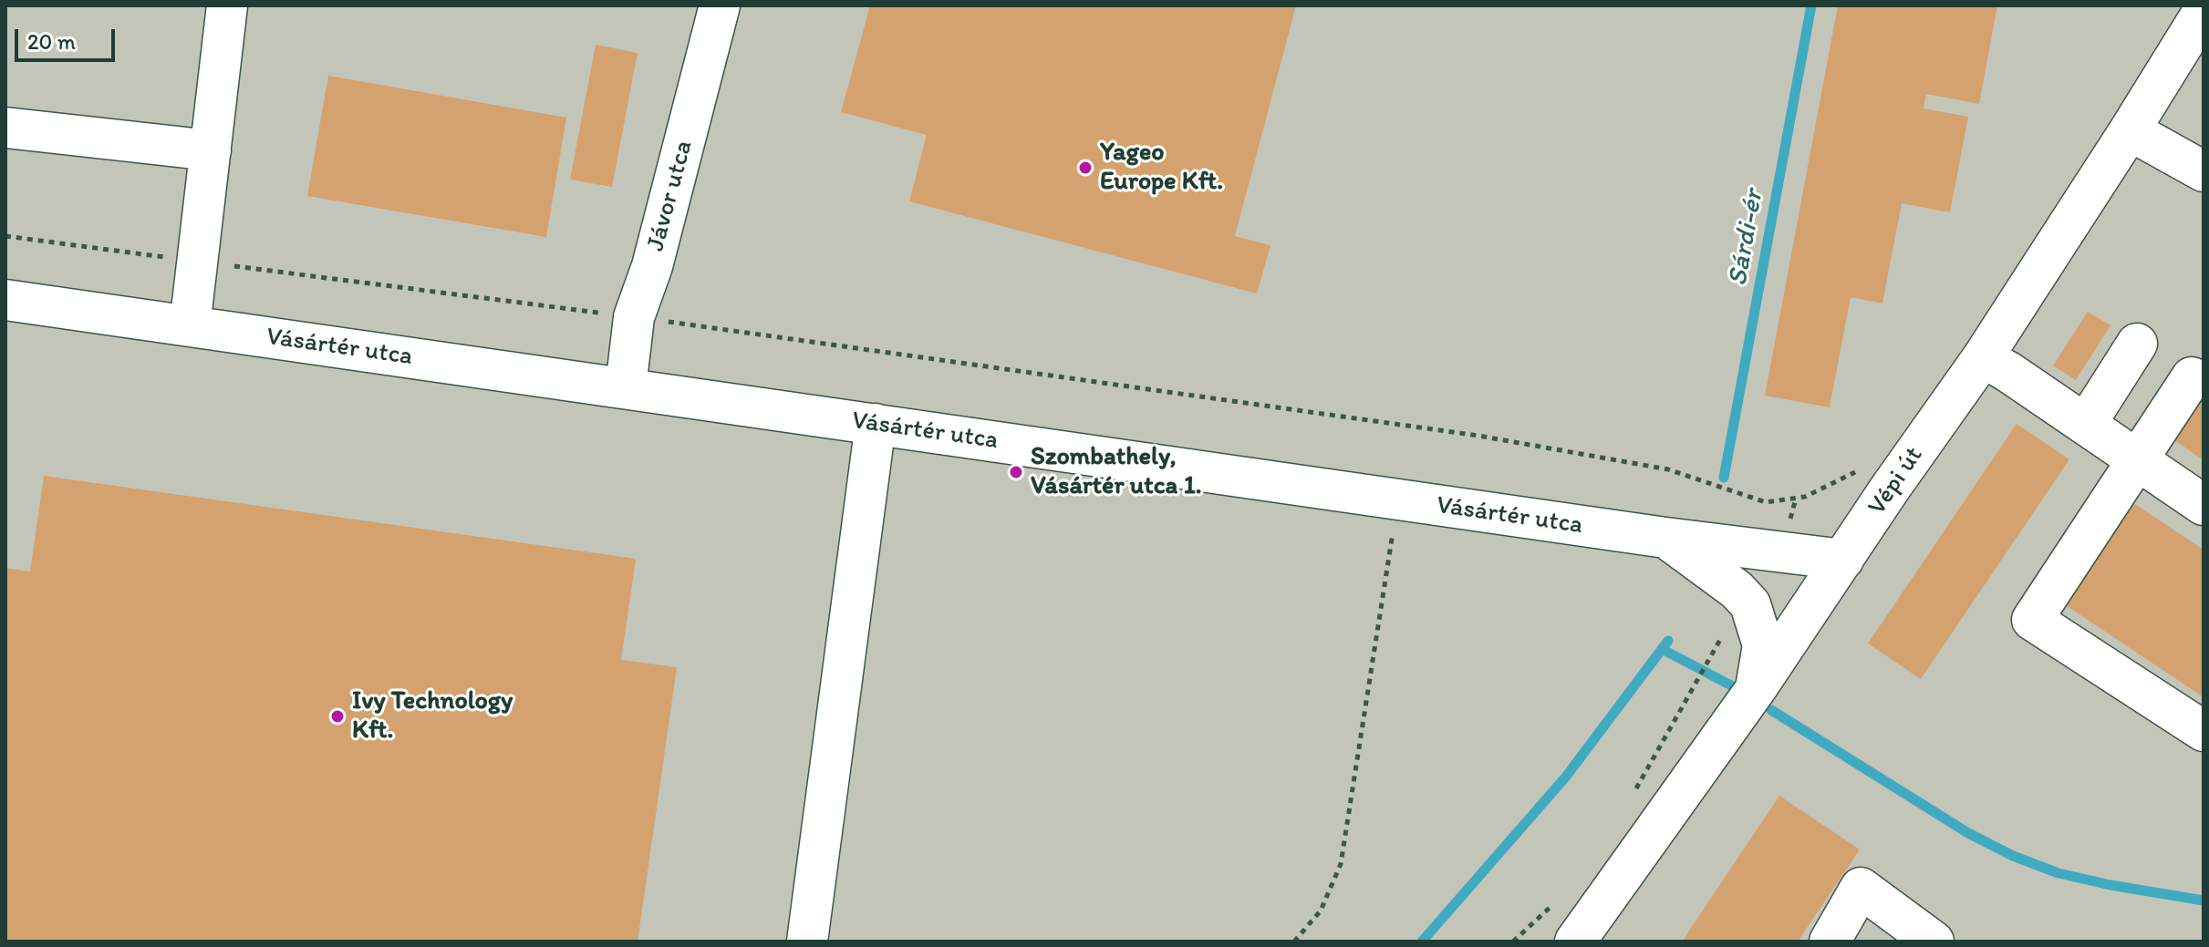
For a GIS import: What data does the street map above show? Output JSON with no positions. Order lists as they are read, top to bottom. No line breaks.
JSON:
{"streets":{"street":["Jávor utca","Vásártér utca","Vépi út"]},"crossings":[["Jávor utca","Vásártér utca"],["Vásártér utca","Vépi út"]],"water":["Sárdi-ér"],"places":["Yageo Europe Kft.","Szombathely, Vásártér utca 1.","Ivy Technology Kft."],"scale_bar":"20 m"}
